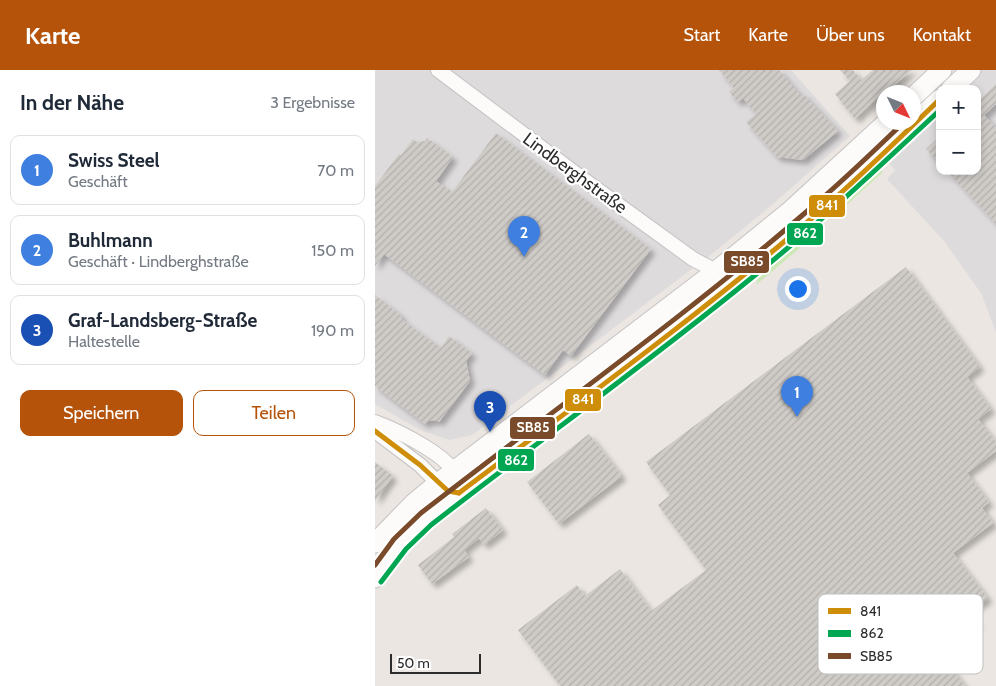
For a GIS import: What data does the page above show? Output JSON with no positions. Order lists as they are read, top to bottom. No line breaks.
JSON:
{"streets":{"street":["Lindberghstraße"]},"lines":["transit line 841","transit line 862","transit line SB85"],"legend":["841","862","SB85"],"scale_bar":"50 m","north":"bottom right","page":{"header":"Karte","nav":["Start","Karte","Über uns","Kontakt"],"heading":["In der Nähe","3 Ergebnisse"],"map_buttons":["+","−"],"list":[{"mark":"1","name":"Swiss Steel","note":"Geschäft","value":"70 m"},{"mark":"2","name":"Buhlmann","note":"Geschäft · Lindberghstraße","value":"150 m"},{"mark":"3","name":"Graf-Landsberg-Straße","note":"Haltestelle","value":"190 m"}],"pins":["2","1","3"],"buttons":["Speichern","Teilen"],"scale":"50 m"}}
